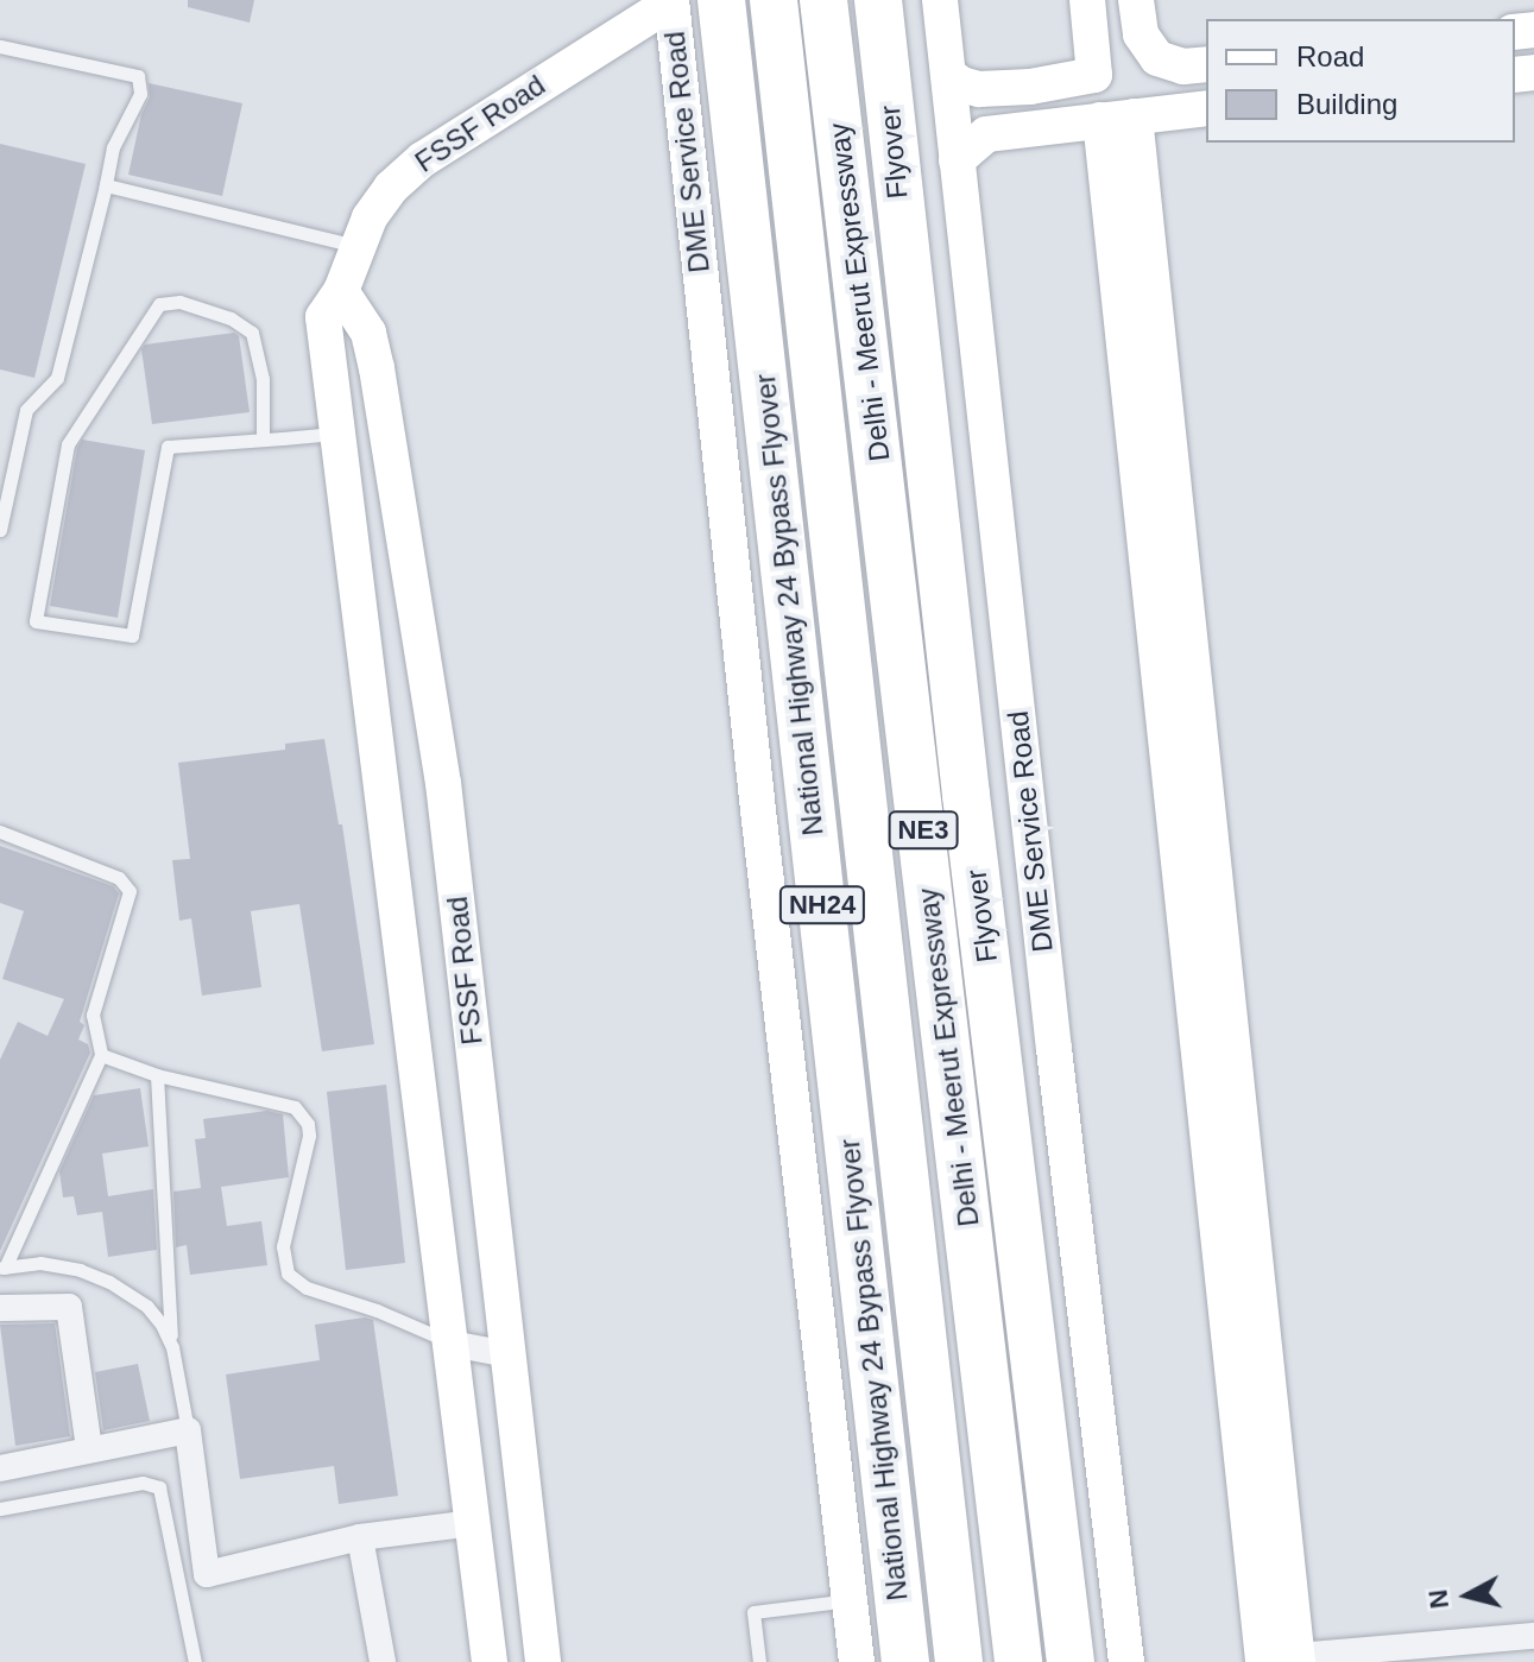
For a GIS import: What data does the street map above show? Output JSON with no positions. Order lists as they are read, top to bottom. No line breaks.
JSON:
{"streets":{"highway":["Flyover","Delhi - Meerut Expressway","National Highway 24 Bypass Flyover","NE3","NH24"],"street":["FSSF Road","DME Service Road"]},"crossings":[["FSSF Road","DME Service Road"]],"legend":["Road","Building"],"north":"left"}
